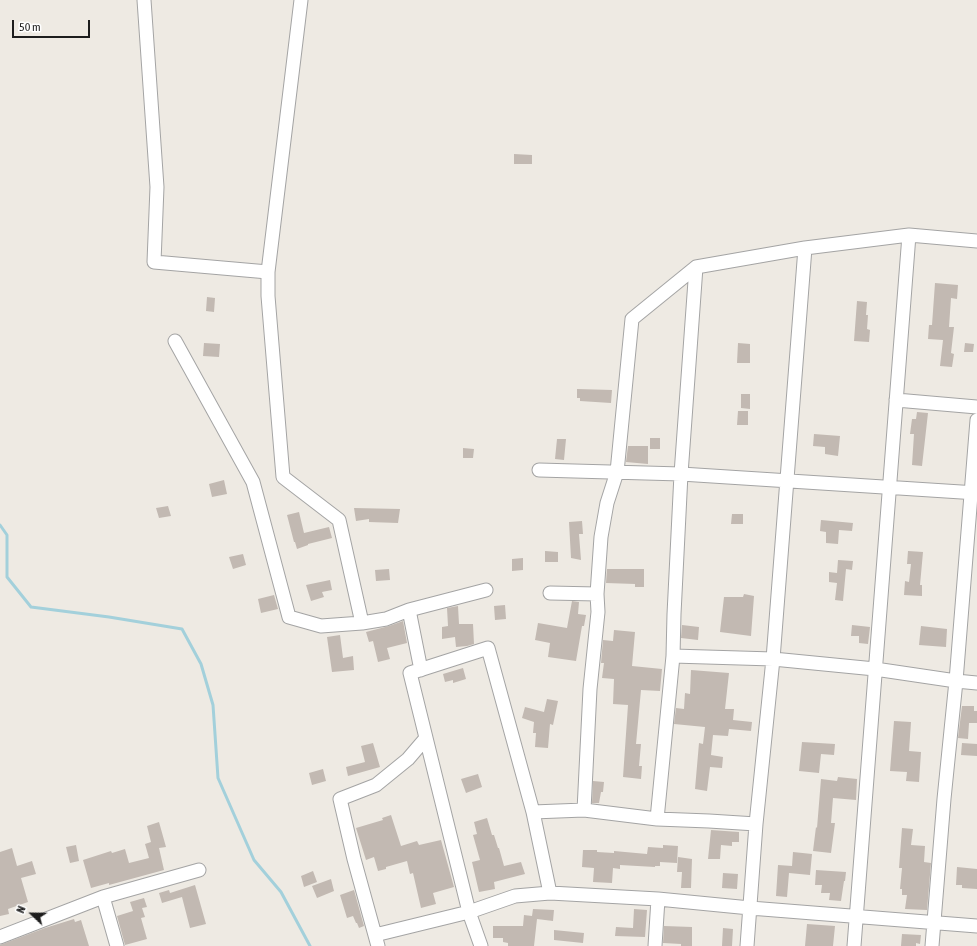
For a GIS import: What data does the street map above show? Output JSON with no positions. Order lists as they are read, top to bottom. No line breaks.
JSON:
{"scale_bar":"50 m","north":"left"}
